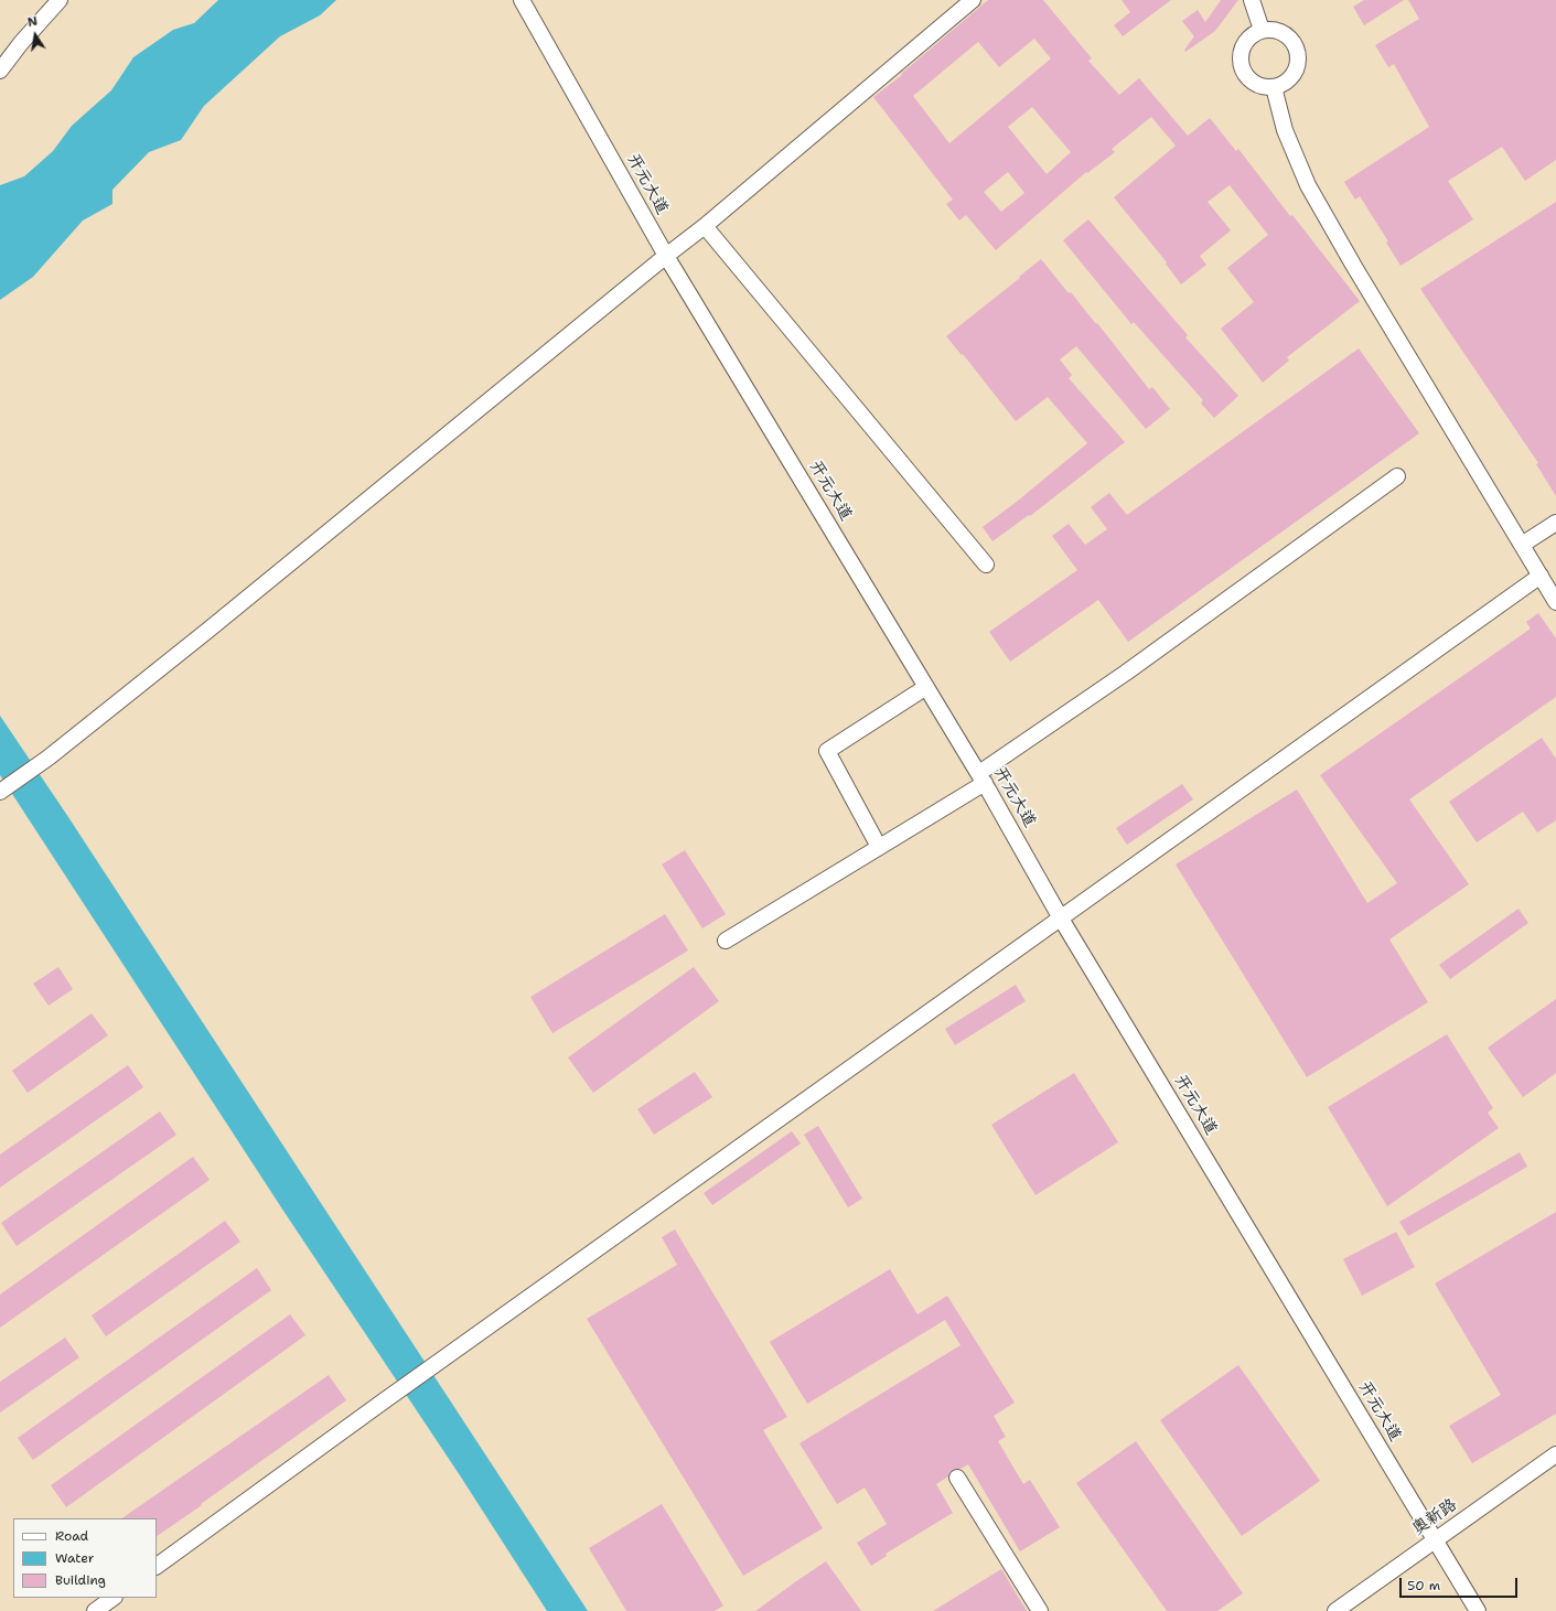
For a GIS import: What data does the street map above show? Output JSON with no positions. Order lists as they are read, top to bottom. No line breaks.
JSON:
{"streets":{"street":["开元大道","奥新路"]},"legend":["Road","Water","Building"],"scale_bar":"50 m","north":"top"}
